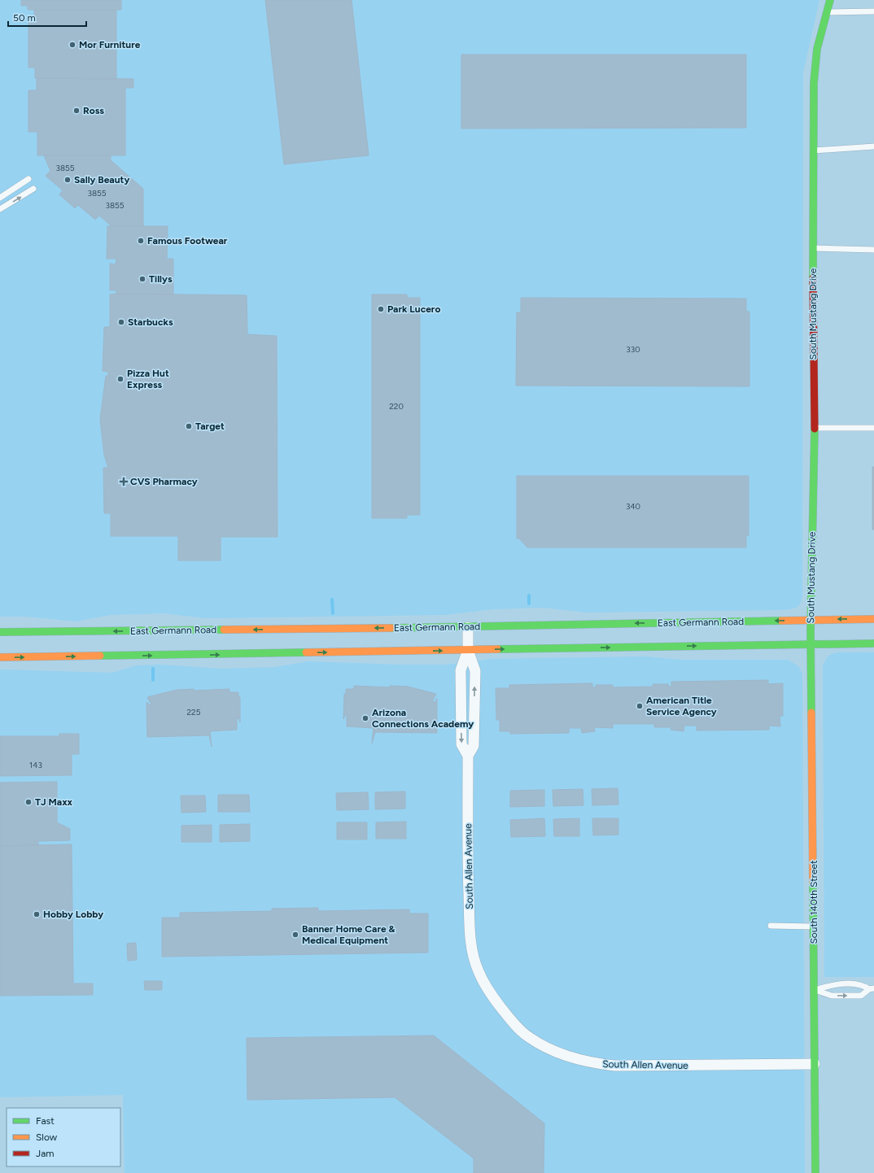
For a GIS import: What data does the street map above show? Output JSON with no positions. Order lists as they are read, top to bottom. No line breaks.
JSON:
{"streets":{"main road":["South Mustang Drive","East Germann Road","South 140th Street"],"street":["South Allen Avenue"]},"crossings":[["South Mustang Drive","East Germann Road"],["South Mustang Drive","South 140th Street"],["East Germann Road","South Allen Avenue"],["South Allen Avenue","South 140th Street"]],"places":{"other":["Mor Furniture","Ross","Sally Beauty","Famous Footwear","Tillys","Park Lucero","Starbucks","Pizza Hut Express","Target","American Title Service Agency","Arizona Connections Academy","TJ Maxx","Hobby Lobby","Banner Home Care & Medical Equipment"],"health":["CVS Pharmacy"]},"house_numbers":["3855","3855","3855","330","220","340","225","143"],"legend":["Fast","Slow","Jam"],"scale_bar":"50 m"}
